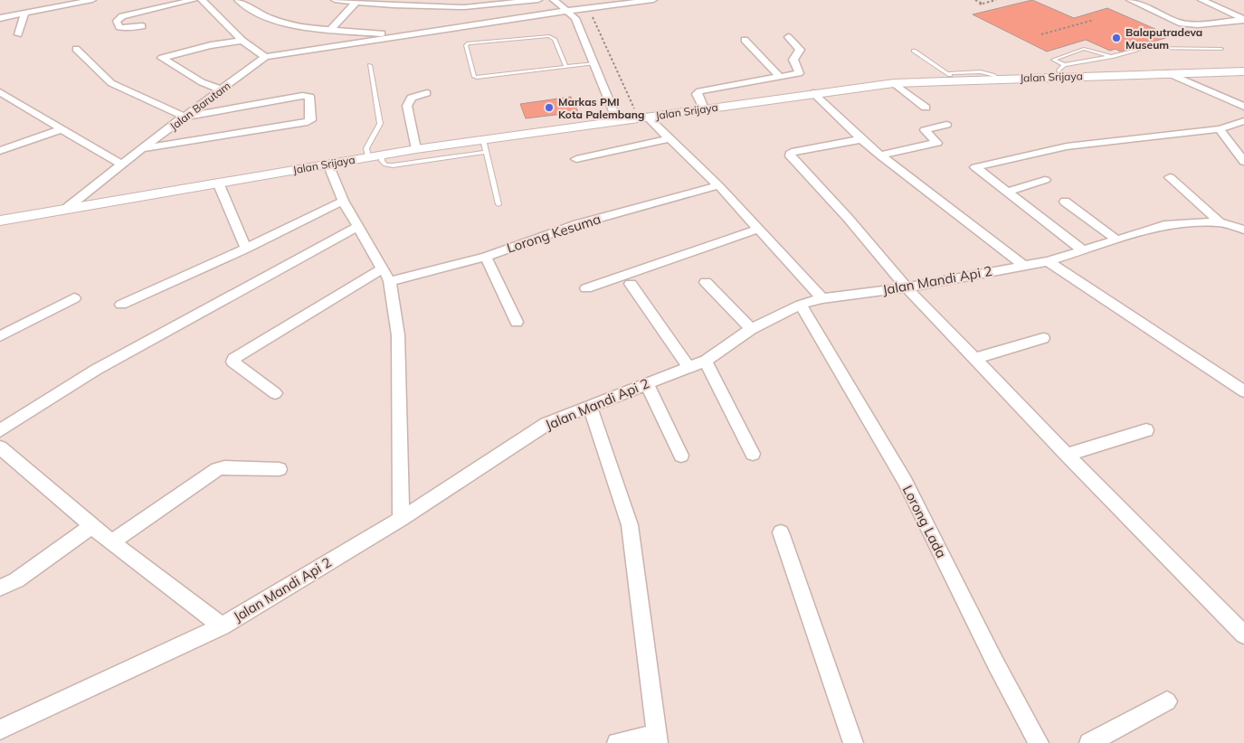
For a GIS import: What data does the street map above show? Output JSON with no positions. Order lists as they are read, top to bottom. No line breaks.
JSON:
{"streets":{"street":["Jalan Srijaya","Jalan Barutam","Lorong Kesuma","Jalan Mandi Api 2","Lorong Lada"]},"crossings":[["Jalan Srijaya","Jalan Barutam"],["Jalan Mandi Api 2","Lorong Lada"]],"places":["Balaputradeva Museum","Markas PMI Kota Palembang"]}
